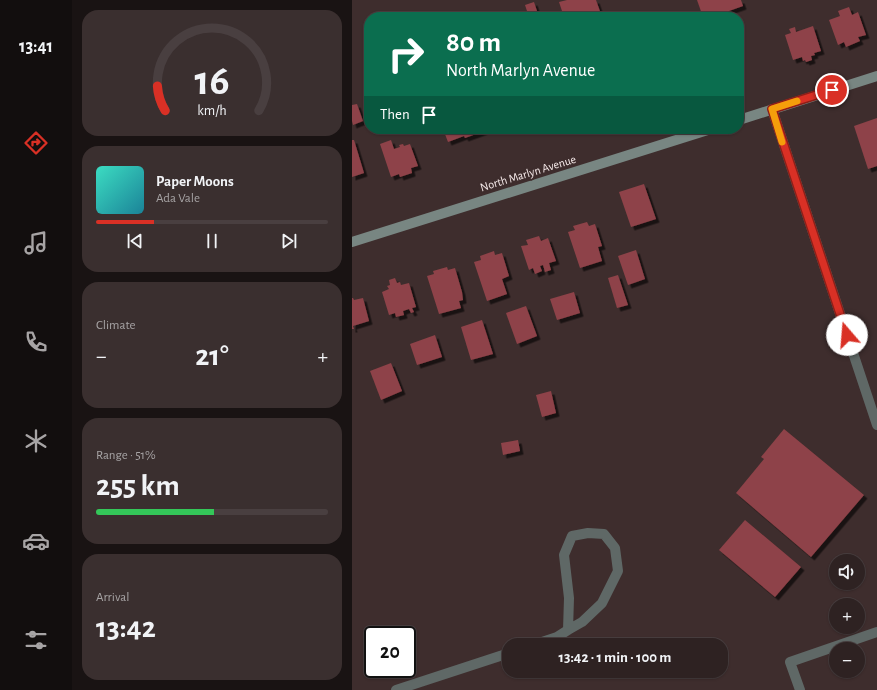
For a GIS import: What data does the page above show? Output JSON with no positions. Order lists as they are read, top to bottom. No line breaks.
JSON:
{"streets":{"street":["North Marlyn Avenue"]},"page":{"tabs":"13:41","turn":["80 m","North Marlyn Avenue"],"then":"Then","song":["Paper Moons","Ada Vale"],"tile":["Climate",["Range · 51%","255 km"],["Arrival","13:42"]],"heat":["−","21°","+"],"map_buttons":["+","−"],"limit":"20","trip":"13:42 · 1 min · 100 m","gauge":["16","km/h"]}}
